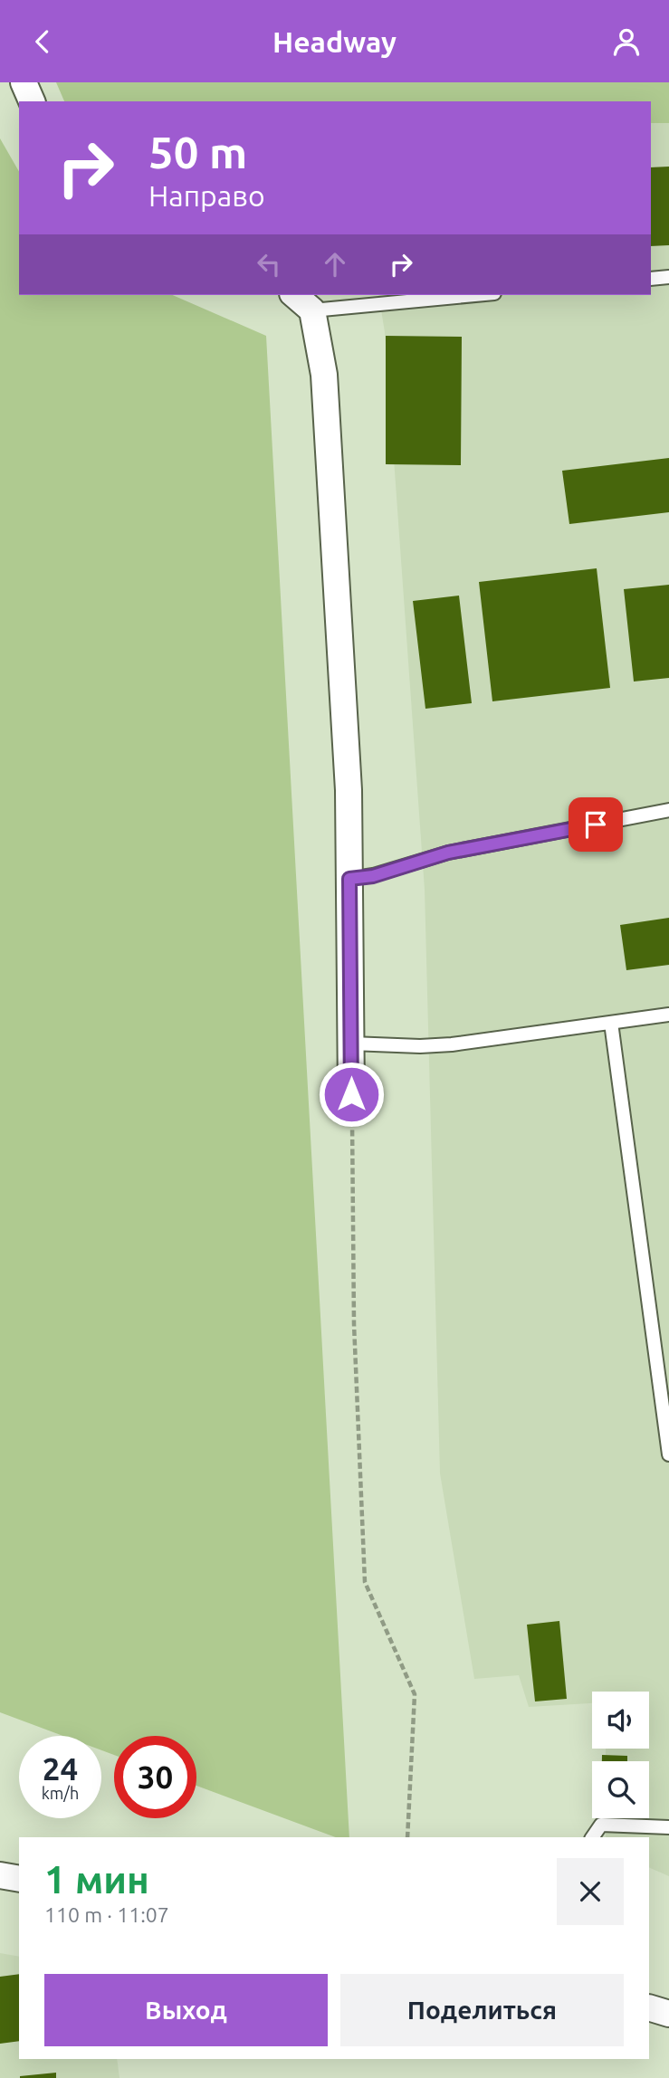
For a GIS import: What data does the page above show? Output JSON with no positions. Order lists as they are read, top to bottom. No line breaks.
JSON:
{"page":{"header":"Headway","turn":["50 m","Направо"],"speed":"24 km/h","limit":"30","heading":["1 мин","110 m · 11:07"],"buttons":["Выход","Поделиться"]}}
